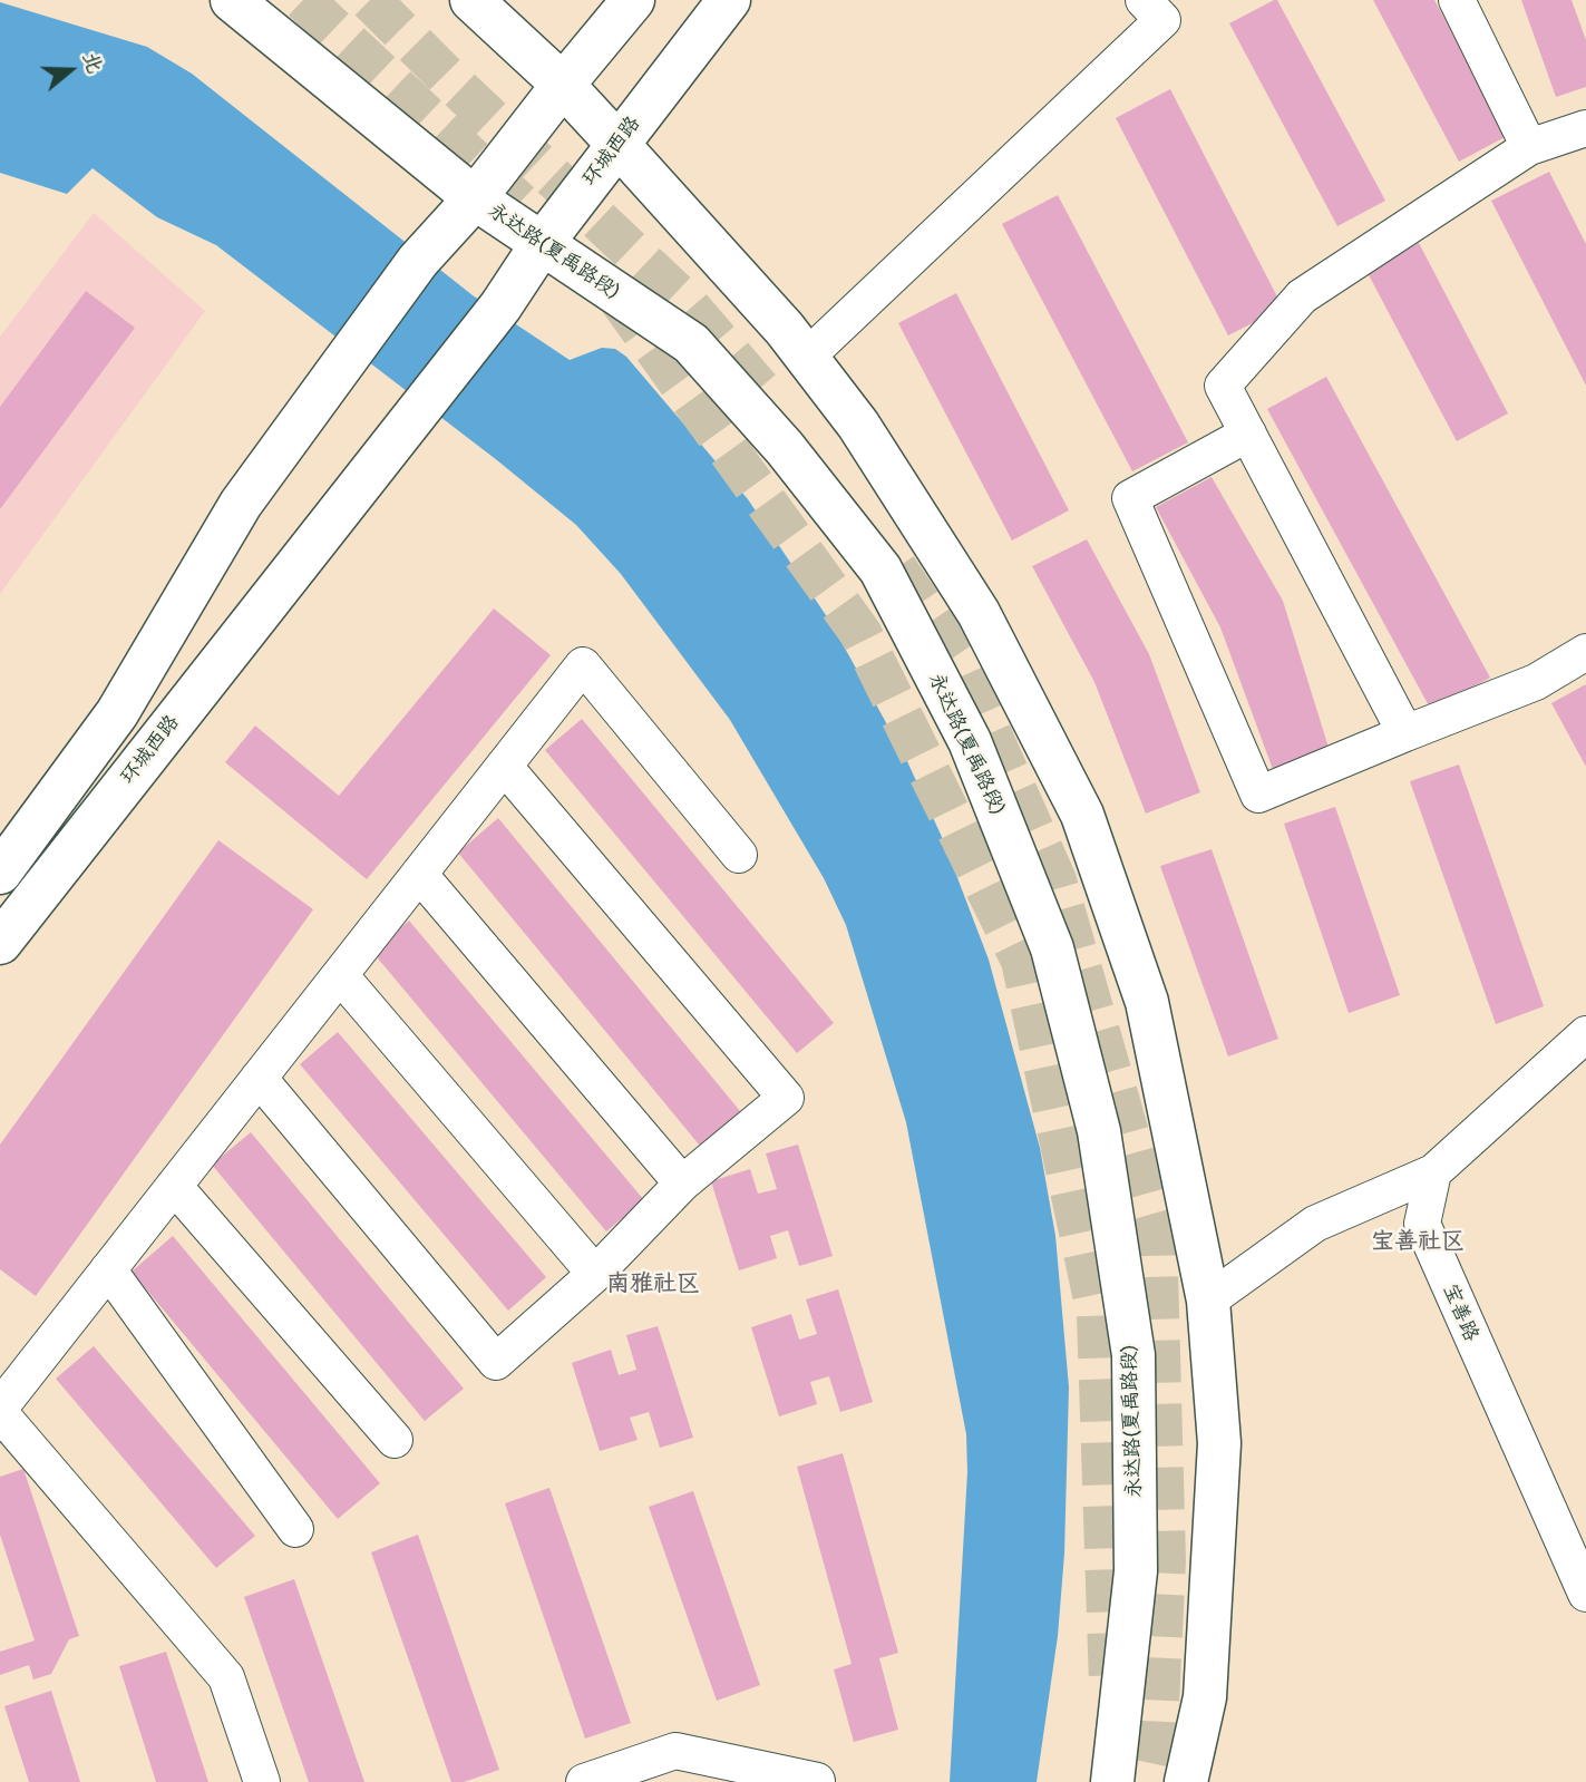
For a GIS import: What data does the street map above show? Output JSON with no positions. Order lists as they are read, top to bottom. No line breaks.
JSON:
{"streets":{"main road":["环城西路","永达路(夏禹路段)"],"street":["宝善路"]},"crossings":[["环城西路","永达路(夏禹路段)"]],"districts":["宝善社区","南雅社区"],"north":"right"}
